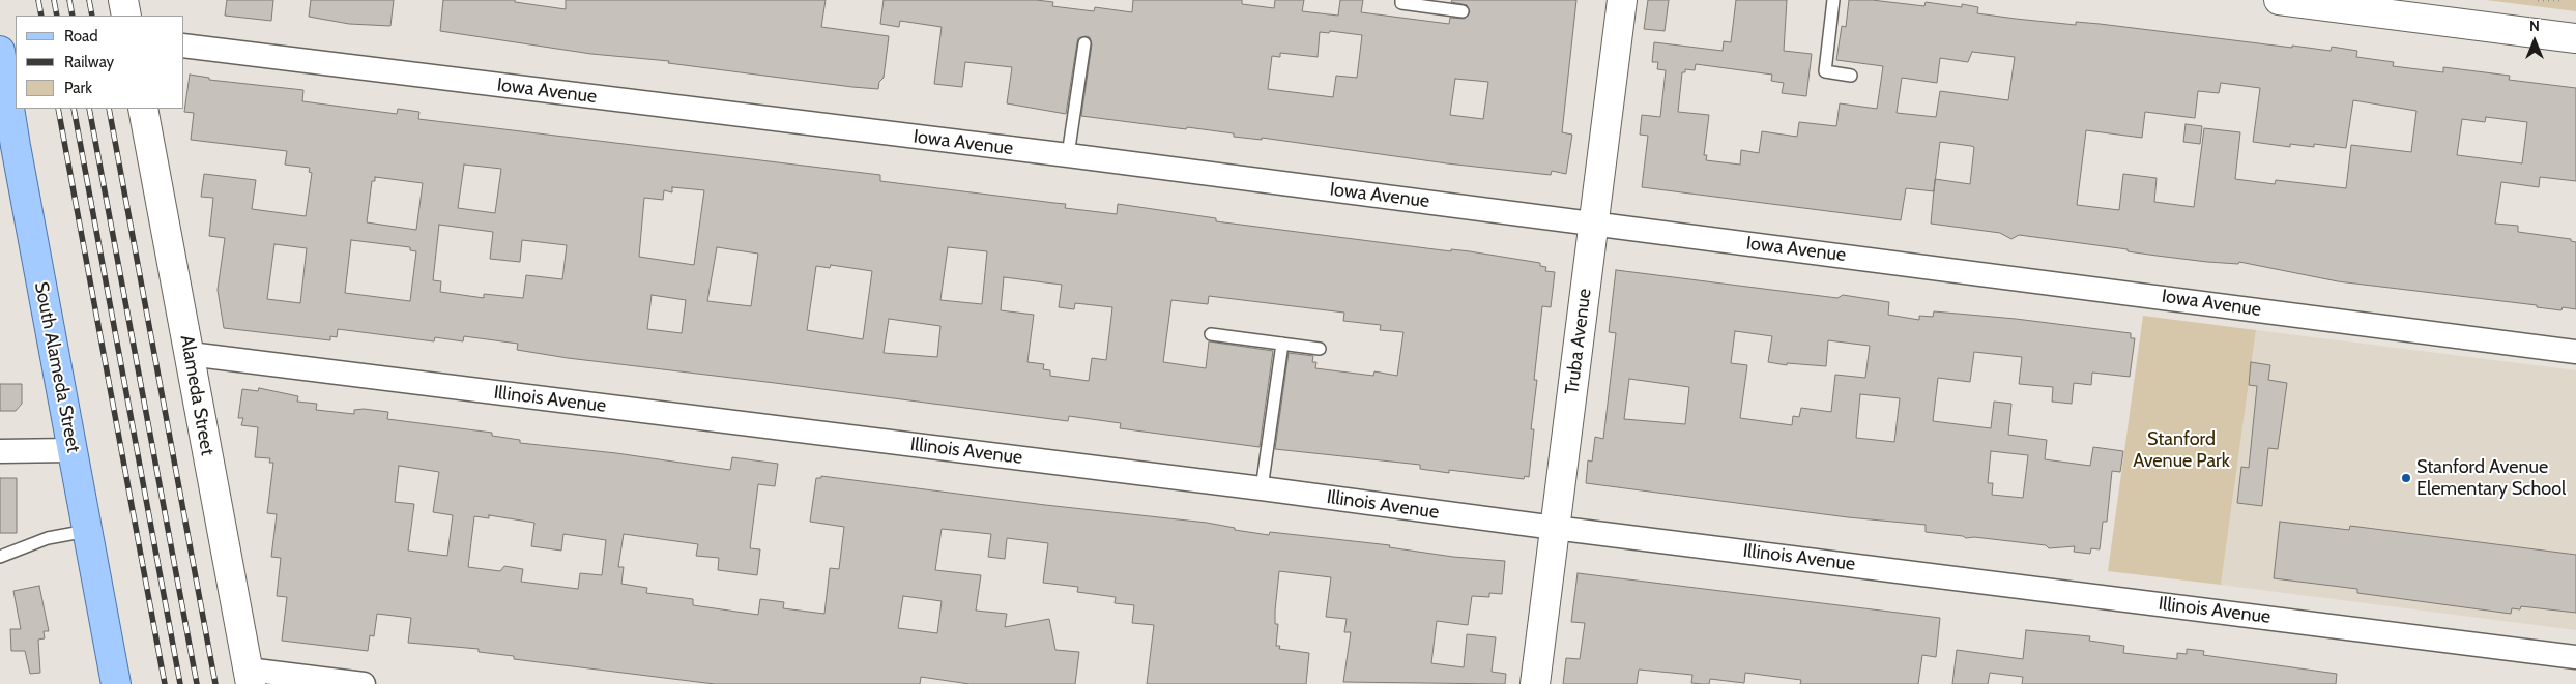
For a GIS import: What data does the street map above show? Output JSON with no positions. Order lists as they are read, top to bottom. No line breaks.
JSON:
{"streets":{"main road":["South Alameda Street"],"street":["Iowa Avenue","Truba Avenue","Alameda Street","Illinois Avenue"]},"crossings":[["Iowa Avenue","Truba Avenue"],["Truba Avenue","Illinois Avenue"],["Alameda Street","Illinois Avenue"]],"parks":["Stanford Avenue Park"],"places":["Stanford Avenue Elementary School"],"legend":["Road","Railway","Park"],"north":"top"}
